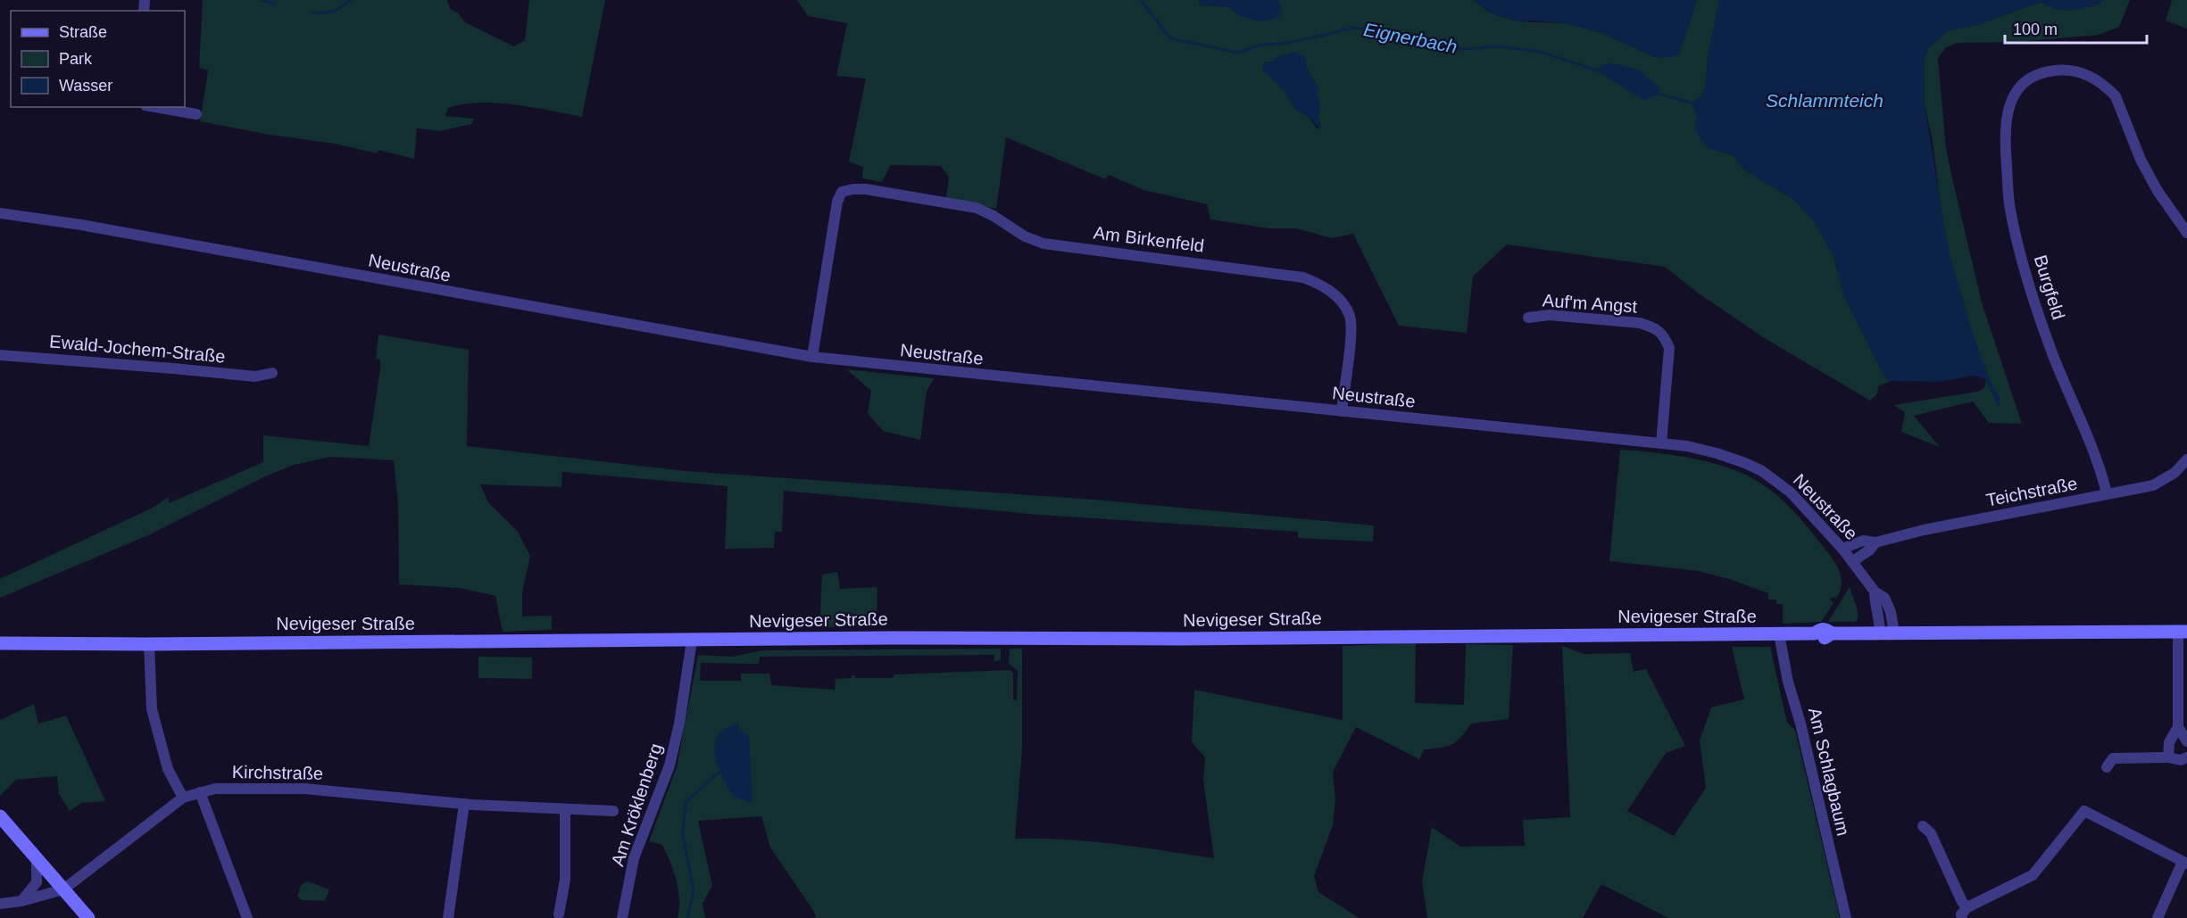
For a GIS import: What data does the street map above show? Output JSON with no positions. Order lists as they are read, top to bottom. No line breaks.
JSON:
{"streets":{"main road":["Nevigeser Straße"],"street":["Am Birkenfeld","Neustraße","Burgfeld","Auf'm Angst","Ewald-Jochem-Straße","Teichstraße","Am Schlagbaum","Kirchstraße","Am Kröklenberg"]},"crossings":[["Am Birkenfeld","Neustraße"],["Neustraße","Auf'm Angst"],["Neustraße","Teichstraße"],["Neustraße","Nevigeser Straße"],["Burgfeld","Teichstraße"],["Nevigeser Straße","Am Schlagbaum"],["Nevigeser Straße","Am Kröklenberg"]],"water":["Eignerbach","Schlammteich"],"legend":["Straße","Park","Wasser"],"scale_bar":"100 m"}
